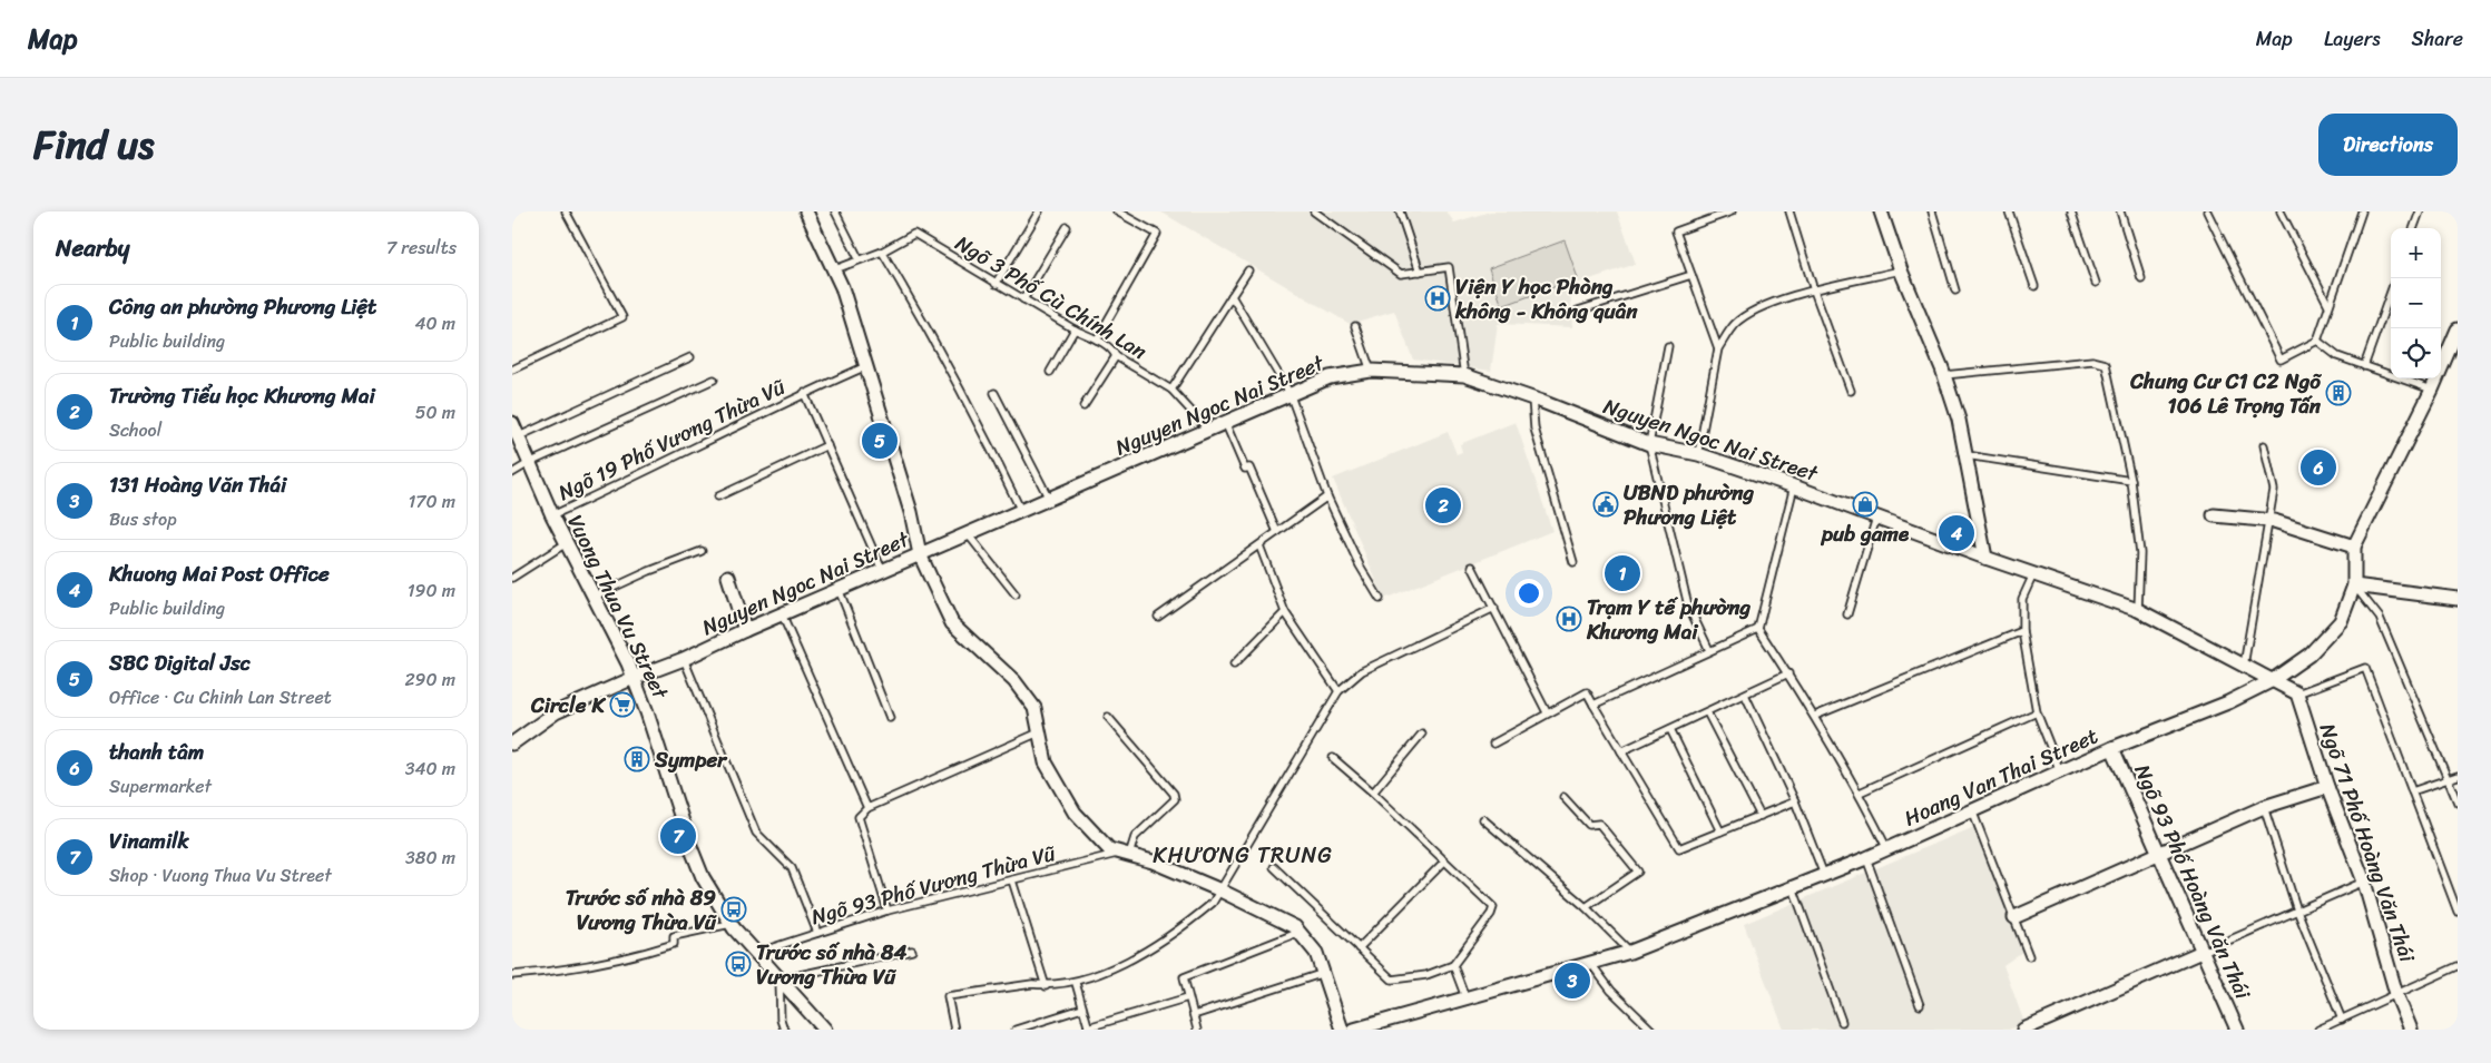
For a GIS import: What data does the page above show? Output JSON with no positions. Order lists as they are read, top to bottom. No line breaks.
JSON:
{"streets":{"street":["Nguyen Ngoc Nai Street","Vuong Thua Vu Street","Hoang Van Thai Street","Ngõ 71 Phố Hoàng Văn Thái","Ngõ 93 Phố Hoàng Văn Thái"],"lane":["Ngõ 3 Phố Cù Chính Lan","Ngõ 19 Phố Vương Thừa Vũ","Ngõ 93 Phố Vương Thừa Vũ"]},"crossings":[["Ngõ 3 Phố Cù Chính Lan","Nguyen Ngoc Nai Street"],["Nguyen Ngoc Nai Street","Vuong Thua Vu Street"],["Nguyen Ngoc Nai Street","Hoang Van Thai Street"],["Ngõ 19 Phố Vương Thừa Vũ","Vuong Thua Vu Street"],["Vuong Thua Vu Street","Ngõ 93 Phố Vương Thừa Vũ"],["Hoang Van Thai Street","Ngõ 93 Phố Hoàng Văn Thái"]],"districts":["KHƯƠNG TRUNG"],"places":{"hospital":["Viện Y học Phòng không - Không quân","Trạm Y tế phường Khương Mai"],"building":["Chung Cư C1 C2 Ngõ 106 Lê Trọng Tấn","Symper"],"public building":["UBND phường Phương Liệt"],"shop":["pub game"],"supermarket":["Circle K"],"bus stop":["Trước số nhà 89 Vương Thừa Vũ","Trước số nhà 84 Vương Thừa Vũ"]},"page":{"header":"Map","nav":["Map","Layers","Share"],"title":"Find us","buttons":"Directions","heading":["Nearby","7 results"],"map_buttons":["+","−"],"list":[{"mark":"1","name":"Công an phường Phương Liệt","note":"Public building","value":"40 m"},{"mark":"2","name":"Trường Tiểu học Khương Mai","note":"School","value":"50 m"},{"mark":"3","name":"131 Hoàng Văn Thái","note":"Bus stop","value":"170 m"},{"mark":"4","name":"Khuong Mai Post Office","note":"Public building","value":"190 m"},{"mark":"5","name":"SBC Digital Jsc","note":"Office · Cu Chinh Lan Street","value":"290 m"},{"mark":"6","name":"thanh tâm","note":"Supermarket","value":"340 m"},{"mark":"7","name":"Vinamilk","note":"Shop · Vuong Thua Vu Street","value":"380 m"}],"pins":["5","6","2","4","1","7","3"]}}
